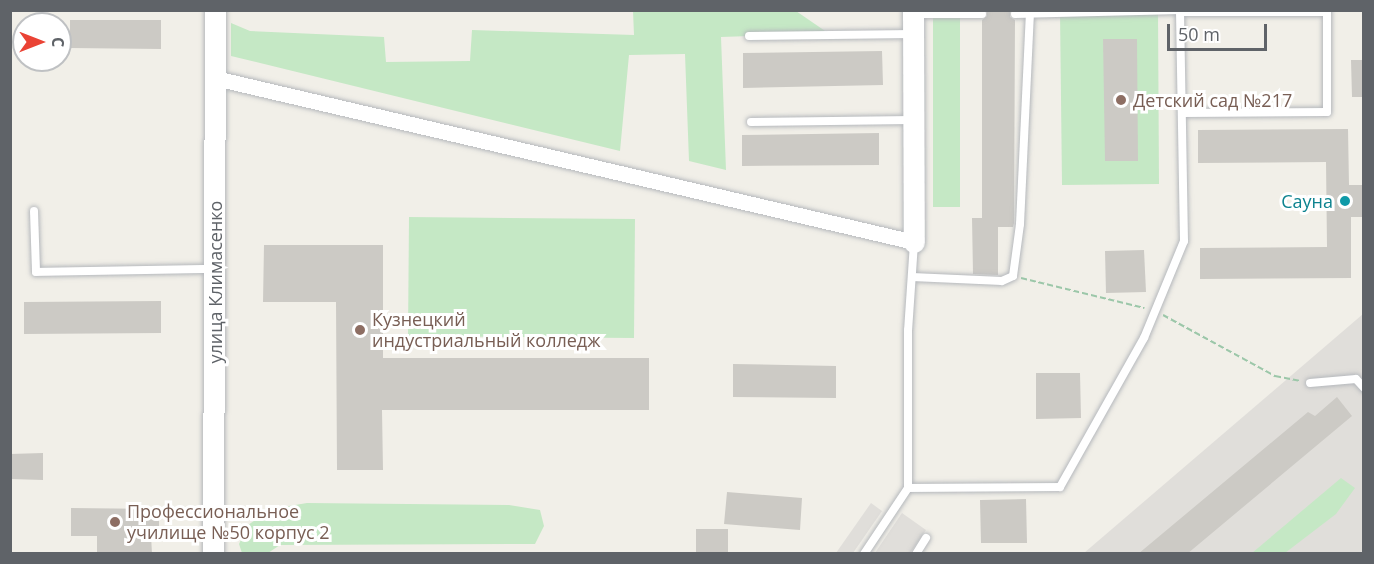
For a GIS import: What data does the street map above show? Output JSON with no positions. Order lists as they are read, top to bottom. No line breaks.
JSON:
{"streets":{"street":["улица Климасенко"]},"places":["Детский сад №217","Сауна","Кузнецкий индустриальный колледж","Профессиональное училище №50 корпус 2"],"scale_bar":"50 m","north":"right"}
